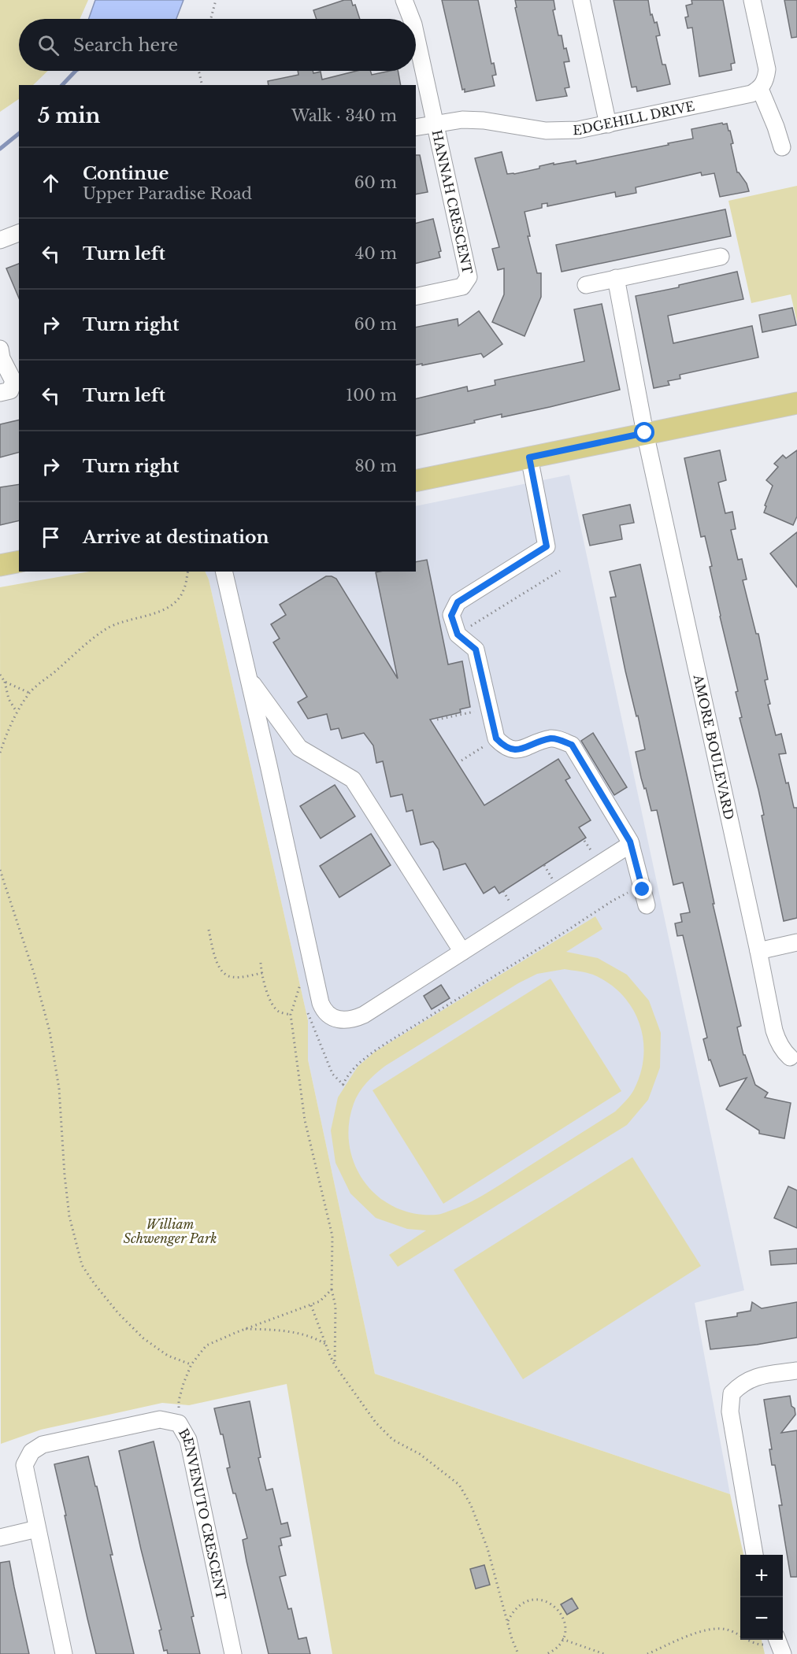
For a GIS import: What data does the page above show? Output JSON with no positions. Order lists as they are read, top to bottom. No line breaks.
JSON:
{"streets":{"street":["EDGEHILL DRIVE","HANNAH CRESCENT","AMORE BOULEVARD","BENVENUTO CRESCENT"]},"crossings":[["EDGEHILL DRIVE","HANNAH CRESCENT"]],"parks":["William Schwenger Park"],"page":{"search":"Search here","heading":["5 min","Walk · 340 m"],"list":[["Continue","Upper Paradise Road","60 m"],["Turn left","40 m"],["Turn right","60 m"],["Turn left","100 m"],["Turn right","80 m"],"Arrive at destination"],"map_buttons":["+","−"]}}
